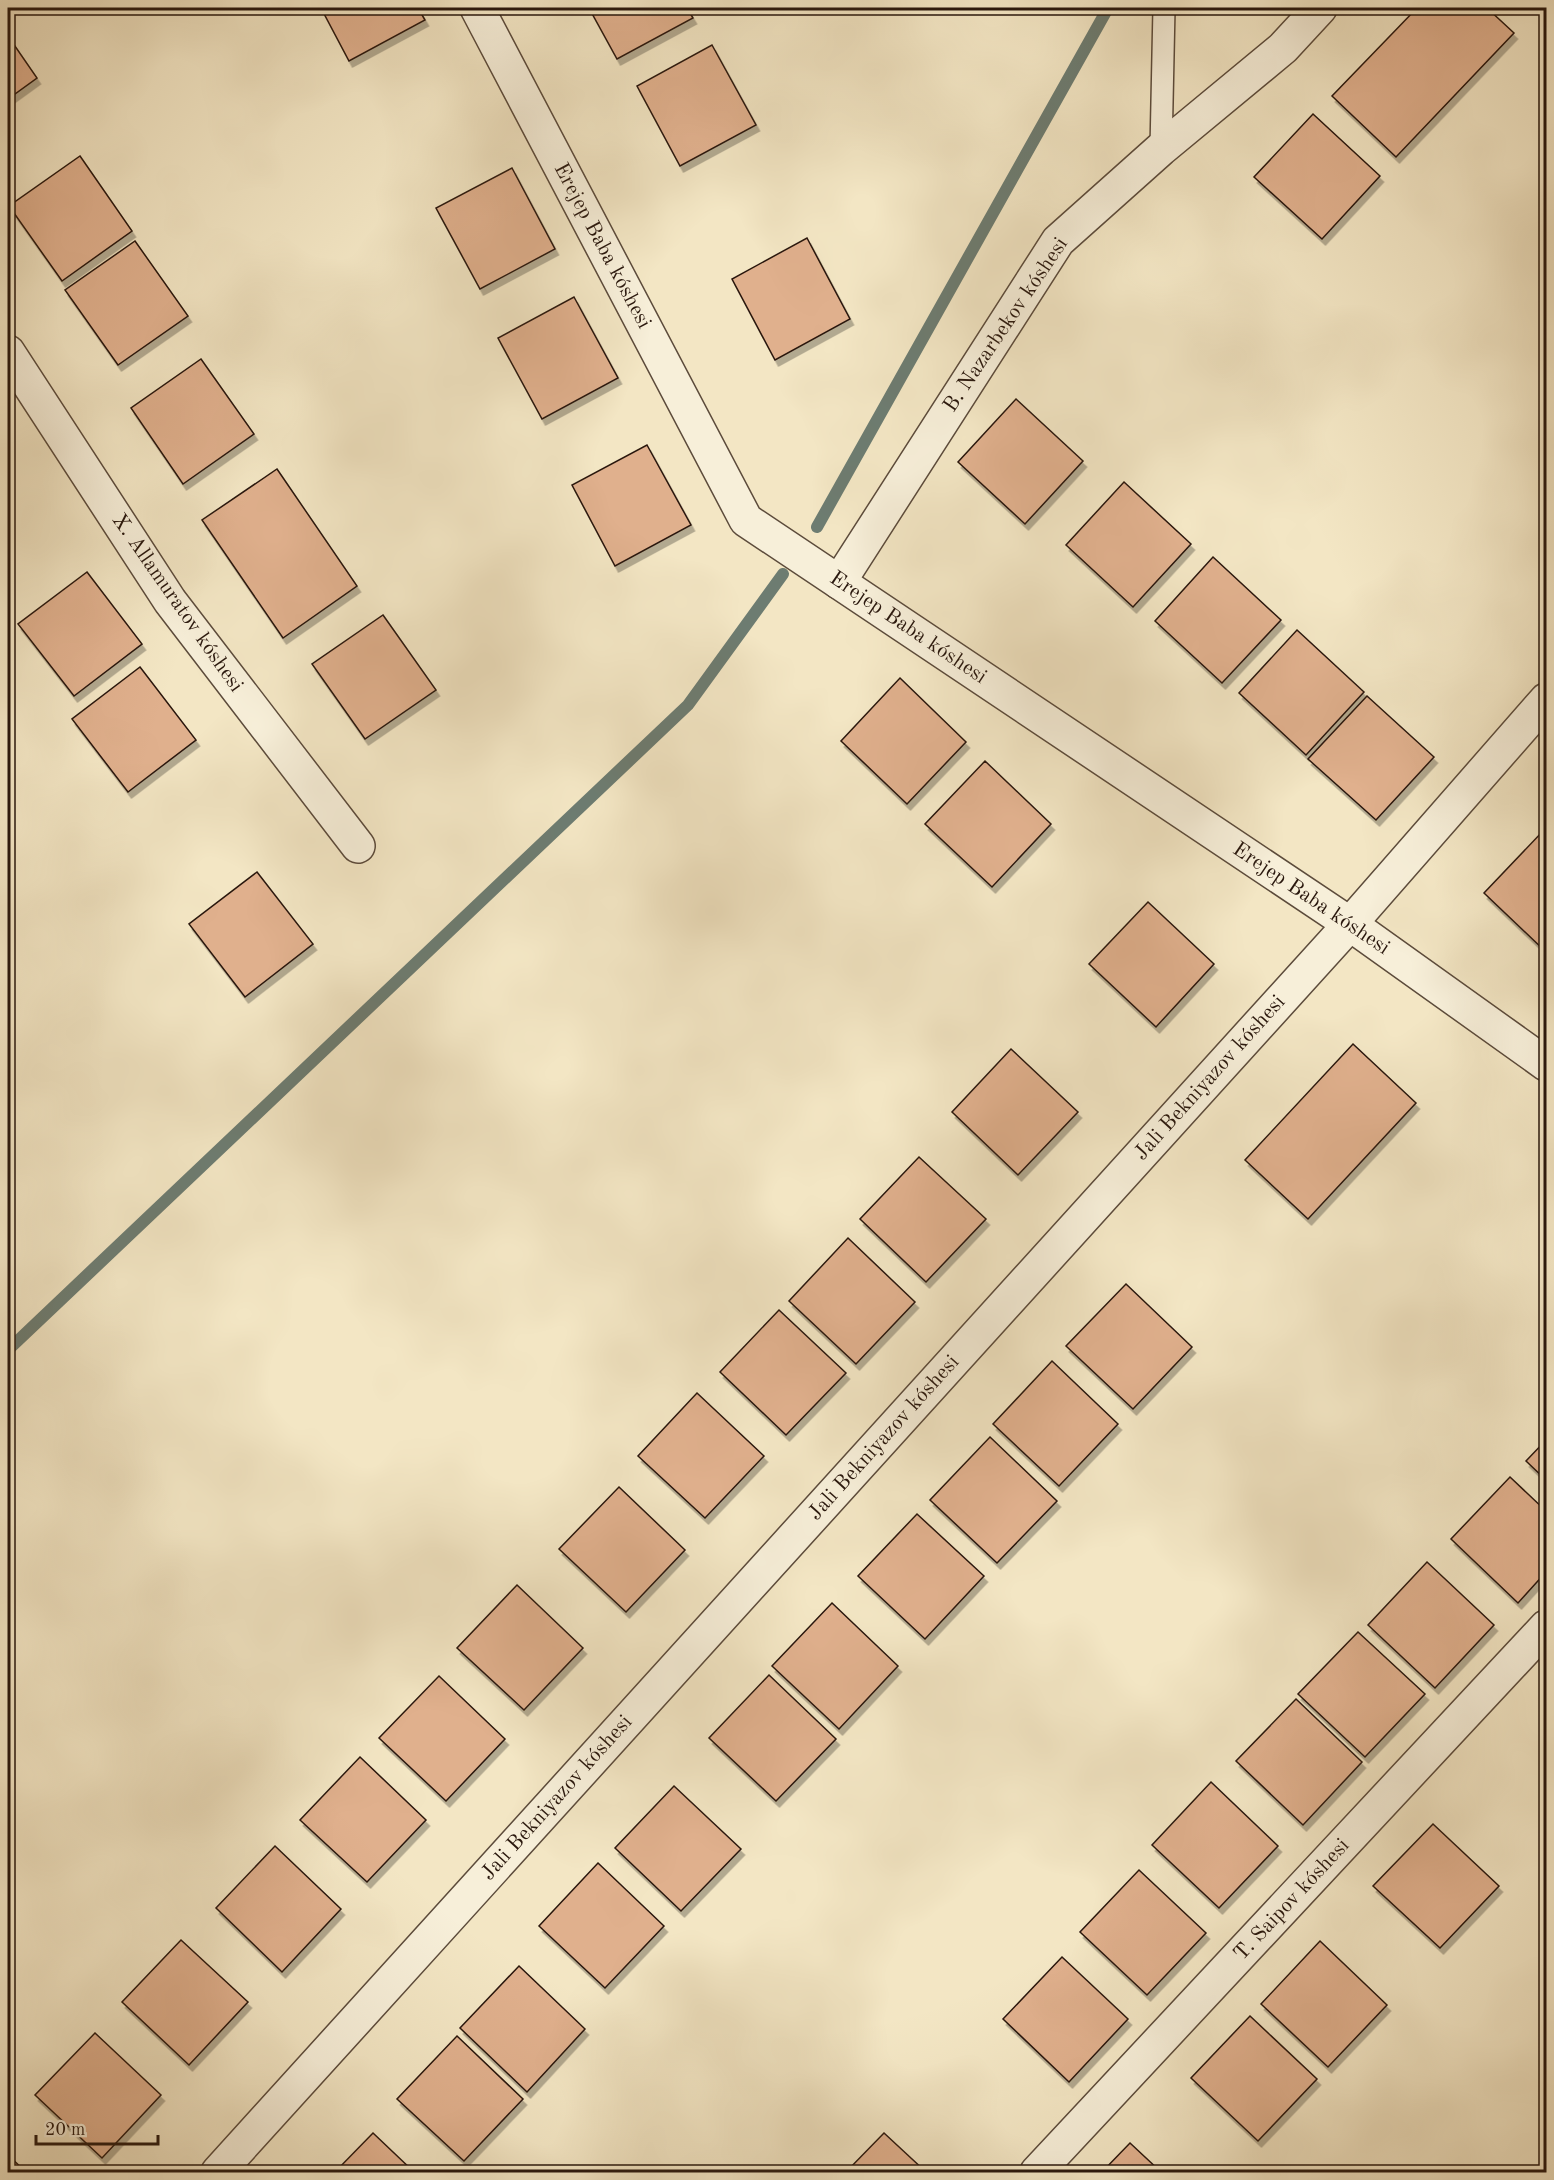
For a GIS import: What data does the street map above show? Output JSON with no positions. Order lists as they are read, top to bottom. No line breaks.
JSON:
{"streets":{"street":["Erejep Baba kóshesi","B. Nazarbekov kóshesi","X. Allamuratov kóshesi","Jali Bekniyazov kóshesi","T. Saipov kóshesi"]},"crossings":[["Erejep Baba kóshesi","B. Nazarbekov kóshesi"],["Erejep Baba kóshesi","Jali Bekniyazov kóshesi"]],"scale_bar":"20 m"}
